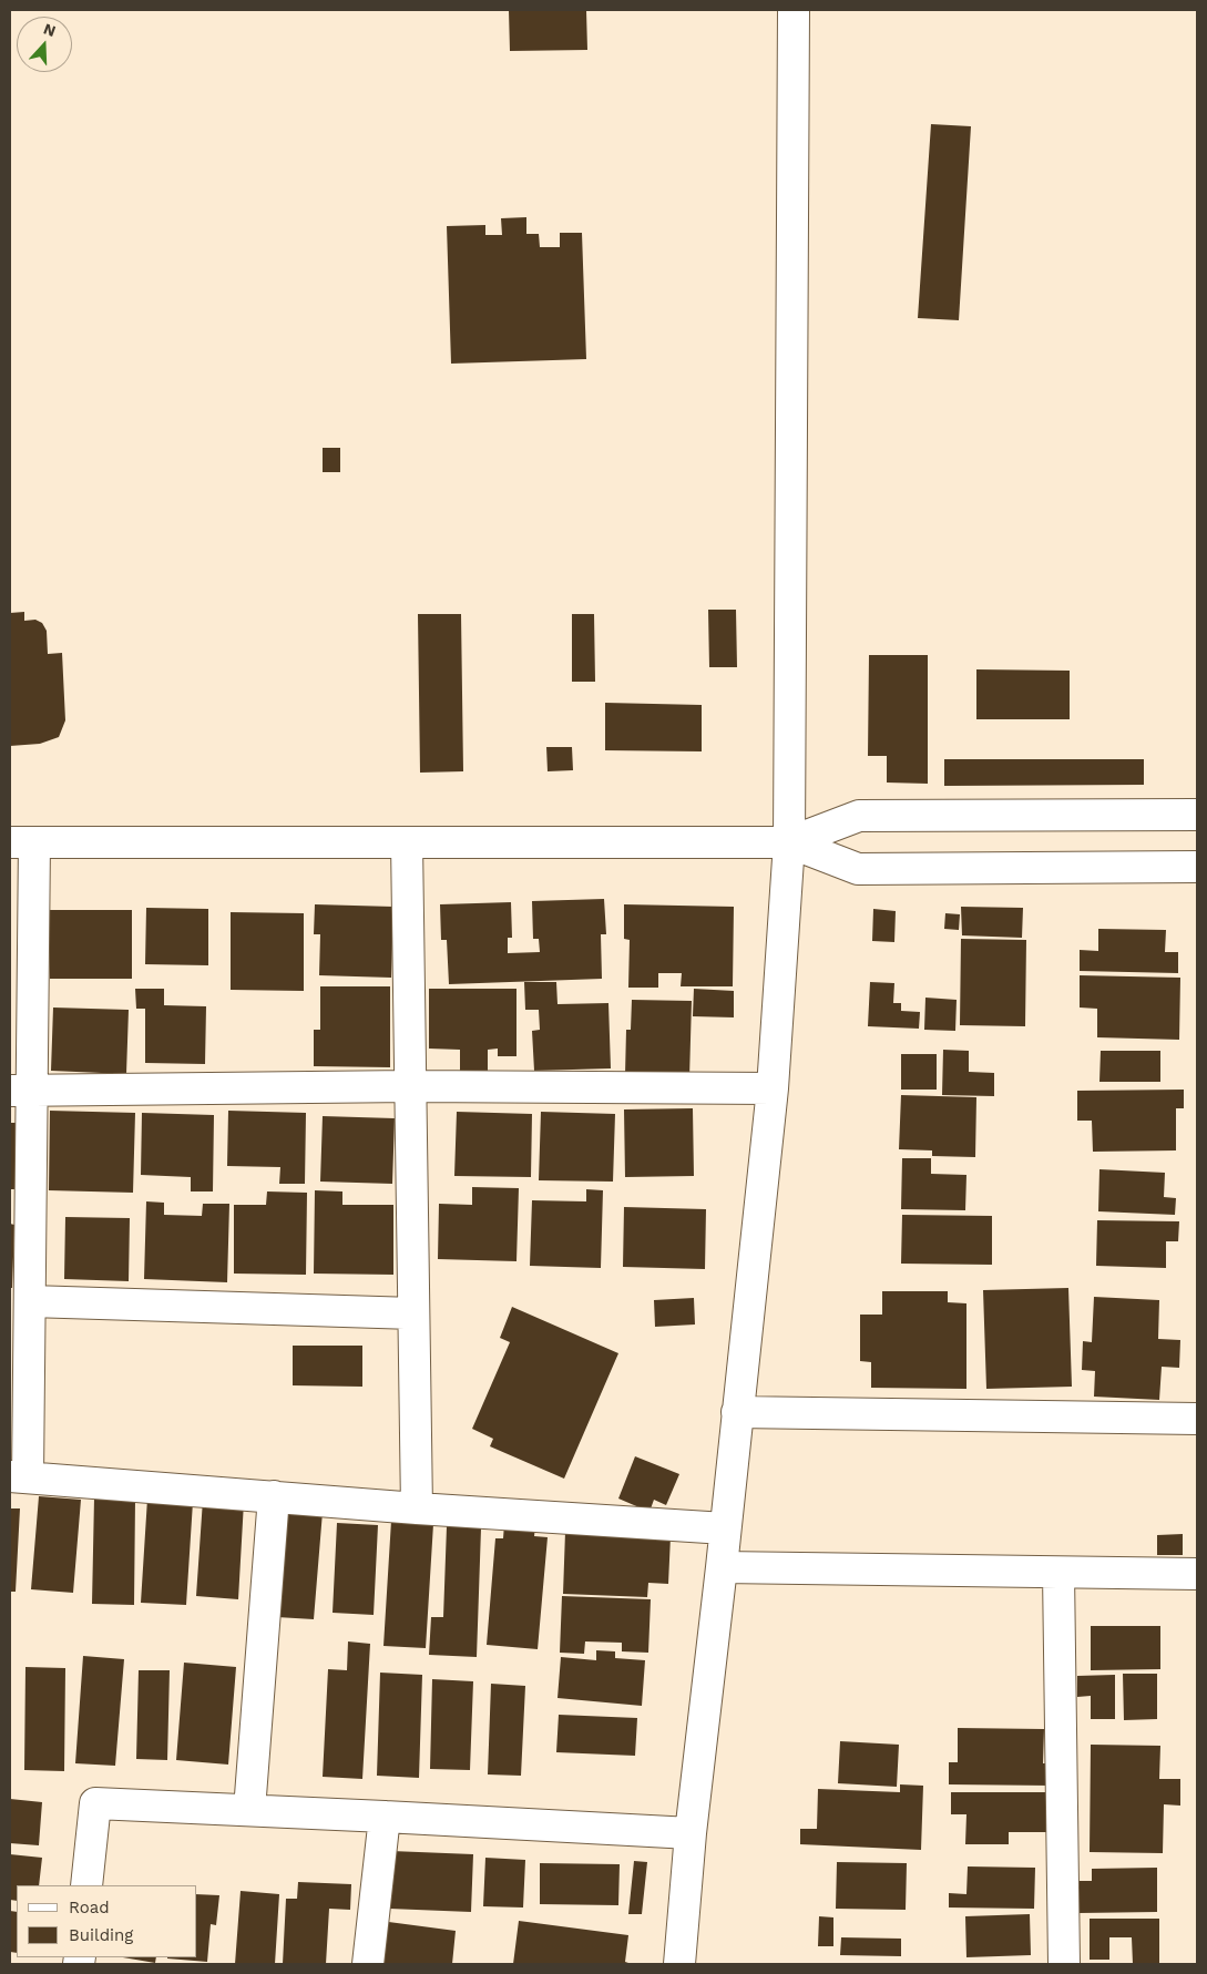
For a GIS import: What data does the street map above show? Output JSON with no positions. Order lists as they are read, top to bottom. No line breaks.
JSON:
{"legend":["Road","Building"],"north":"top"}
